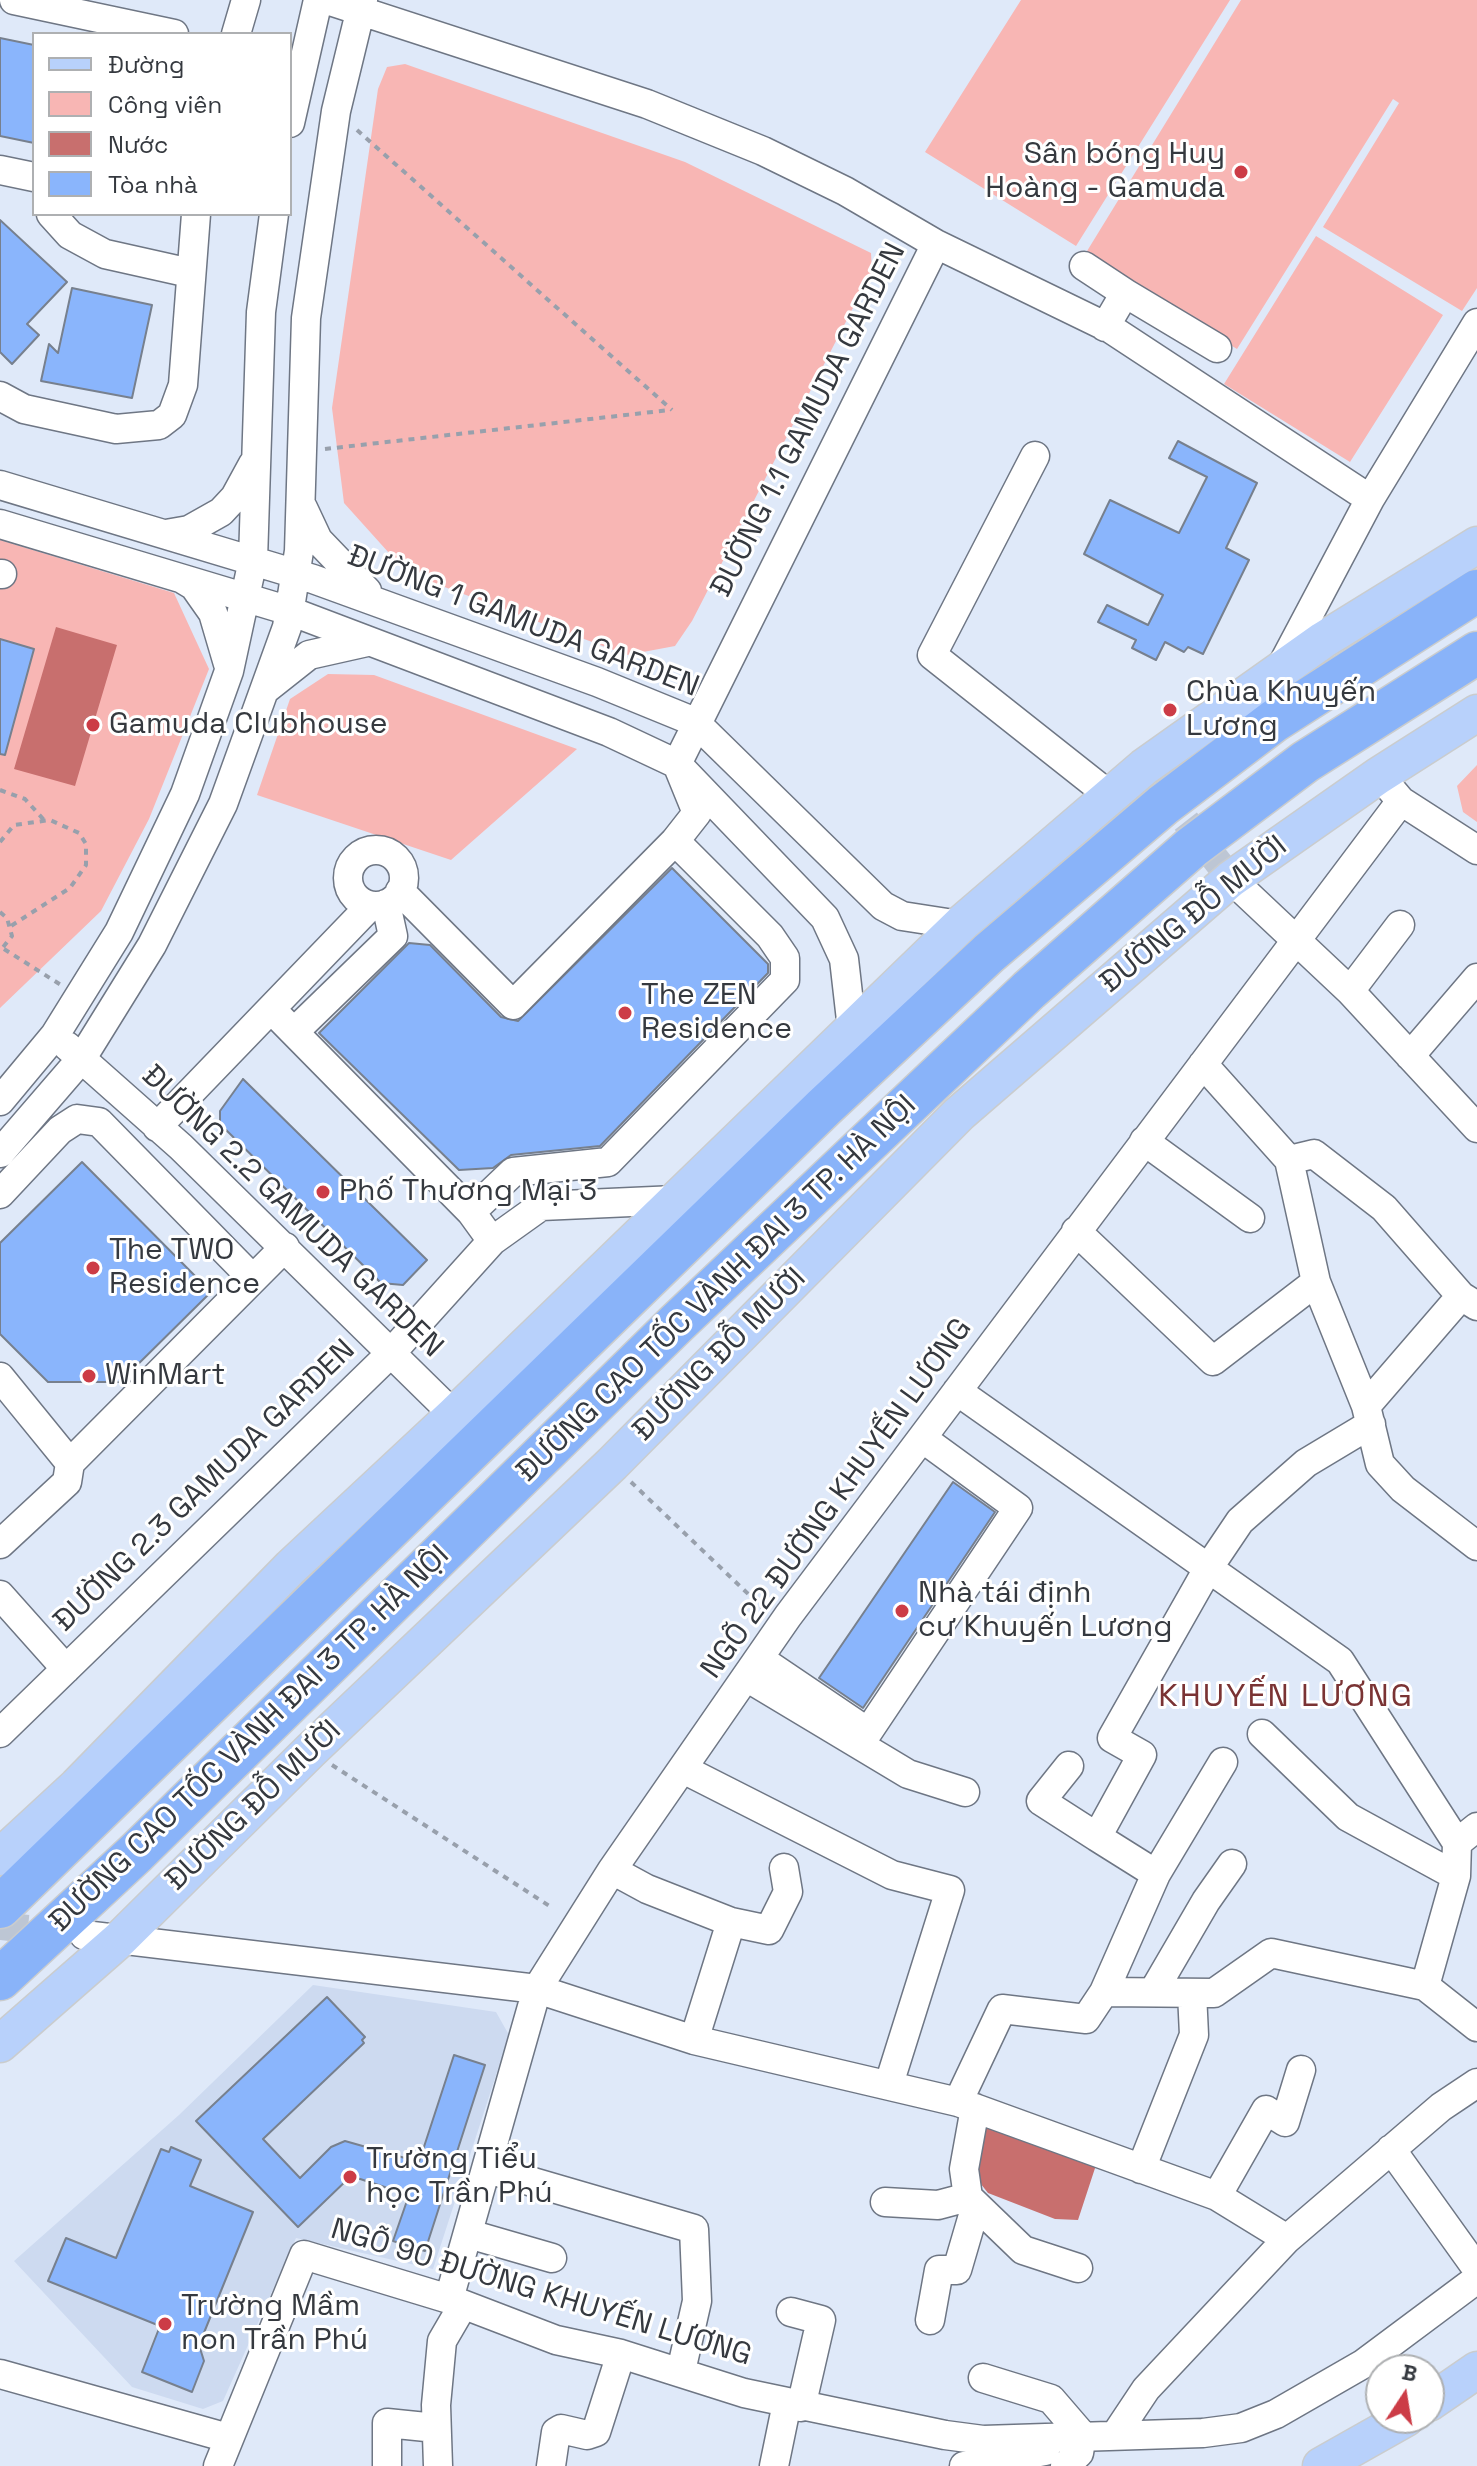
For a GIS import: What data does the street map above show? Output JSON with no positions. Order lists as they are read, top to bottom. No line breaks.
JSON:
{"streets":{"highway":["ĐƯỜNG CAO TỐC VÀNH ĐAI 3 TP. HÀ NỘI"],"main road":["ĐƯỜNG ĐỖ MƯỜI"],"street":["ĐƯỜNG 1.1 GAMUDA GARDEN","ĐƯỜNG 1 GAMUDA GARDEN","ĐƯỜNG 2.2 GAMUDA GARDEN","ĐƯỜNG 2.3 GAMUDA GARDEN","NGÕ 22 ĐƯỜNG KHUYẾN LƯƠNG","NGÕ 90 ĐƯỜNG KHUYẾN LƯƠNG"]},"crossings":[["ĐƯỜNG 1.1 GAMUDA GARDEN","ĐƯỜNG 1 GAMUDA GARDEN"],["ĐƯỜNG ĐỖ MƯỜI","NGÕ 22 ĐƯỜNG KHUYẾN LƯƠNG"],["ĐƯỜNG 2.2 GAMUDA GARDEN","ĐƯỜNG 2.3 GAMUDA GARDEN"],["NGÕ 22 ĐƯỜNG KHUYẾN LƯƠNG","NGÕ 90 ĐƯỜNG KHUYẾN LƯƠNG"]],"districts":["KHUYẾN LƯƠNG"],"places":["Sân bóng Huy Hoàng - Gamuda","Chùa Khuyến Lương","Gamuda Clubhouse","The ZEN Residence","Phố Thương Mại 3","The TWO Residence","WinMart","Nhà tái định cư Khuyến Lương","Trường Tiểu học Trần Phú","Trường Mầm non Trần Phú"],"legend":["Đường","Công viên","Nước","Tòa nhà"],"north":"top"}
